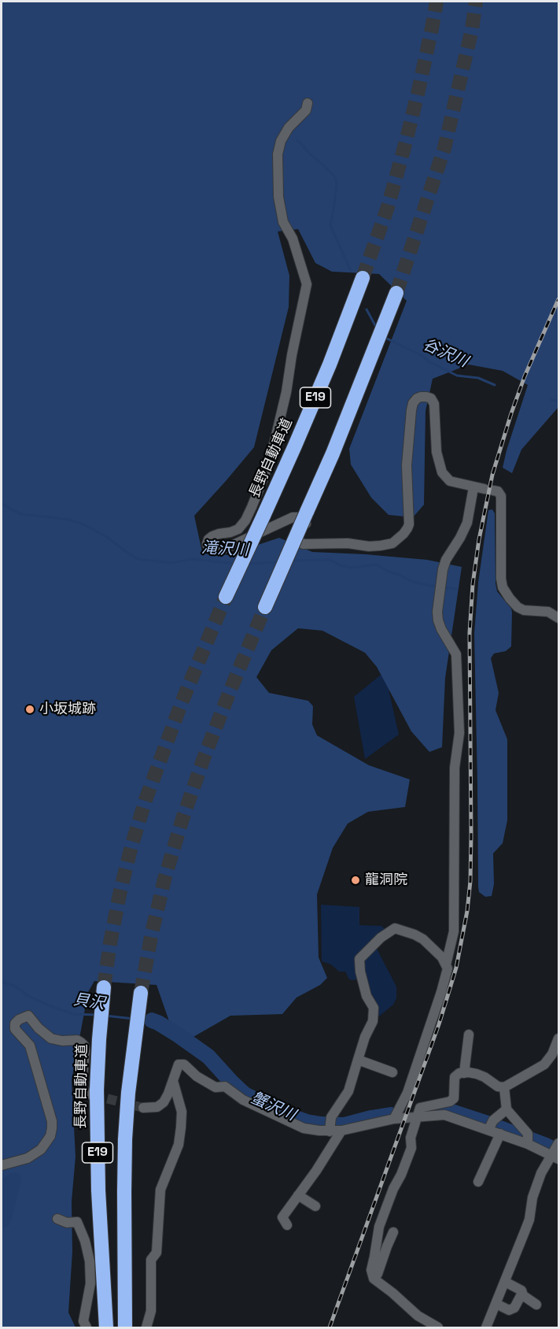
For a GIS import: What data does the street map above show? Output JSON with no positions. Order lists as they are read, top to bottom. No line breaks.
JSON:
{"streets":{"highway":["E19","長野自動車道"]},"water":["谷沢川","滝沢川","貝沢","蟹沢川"],"places":["小坂城跡","龍洞院"]}
